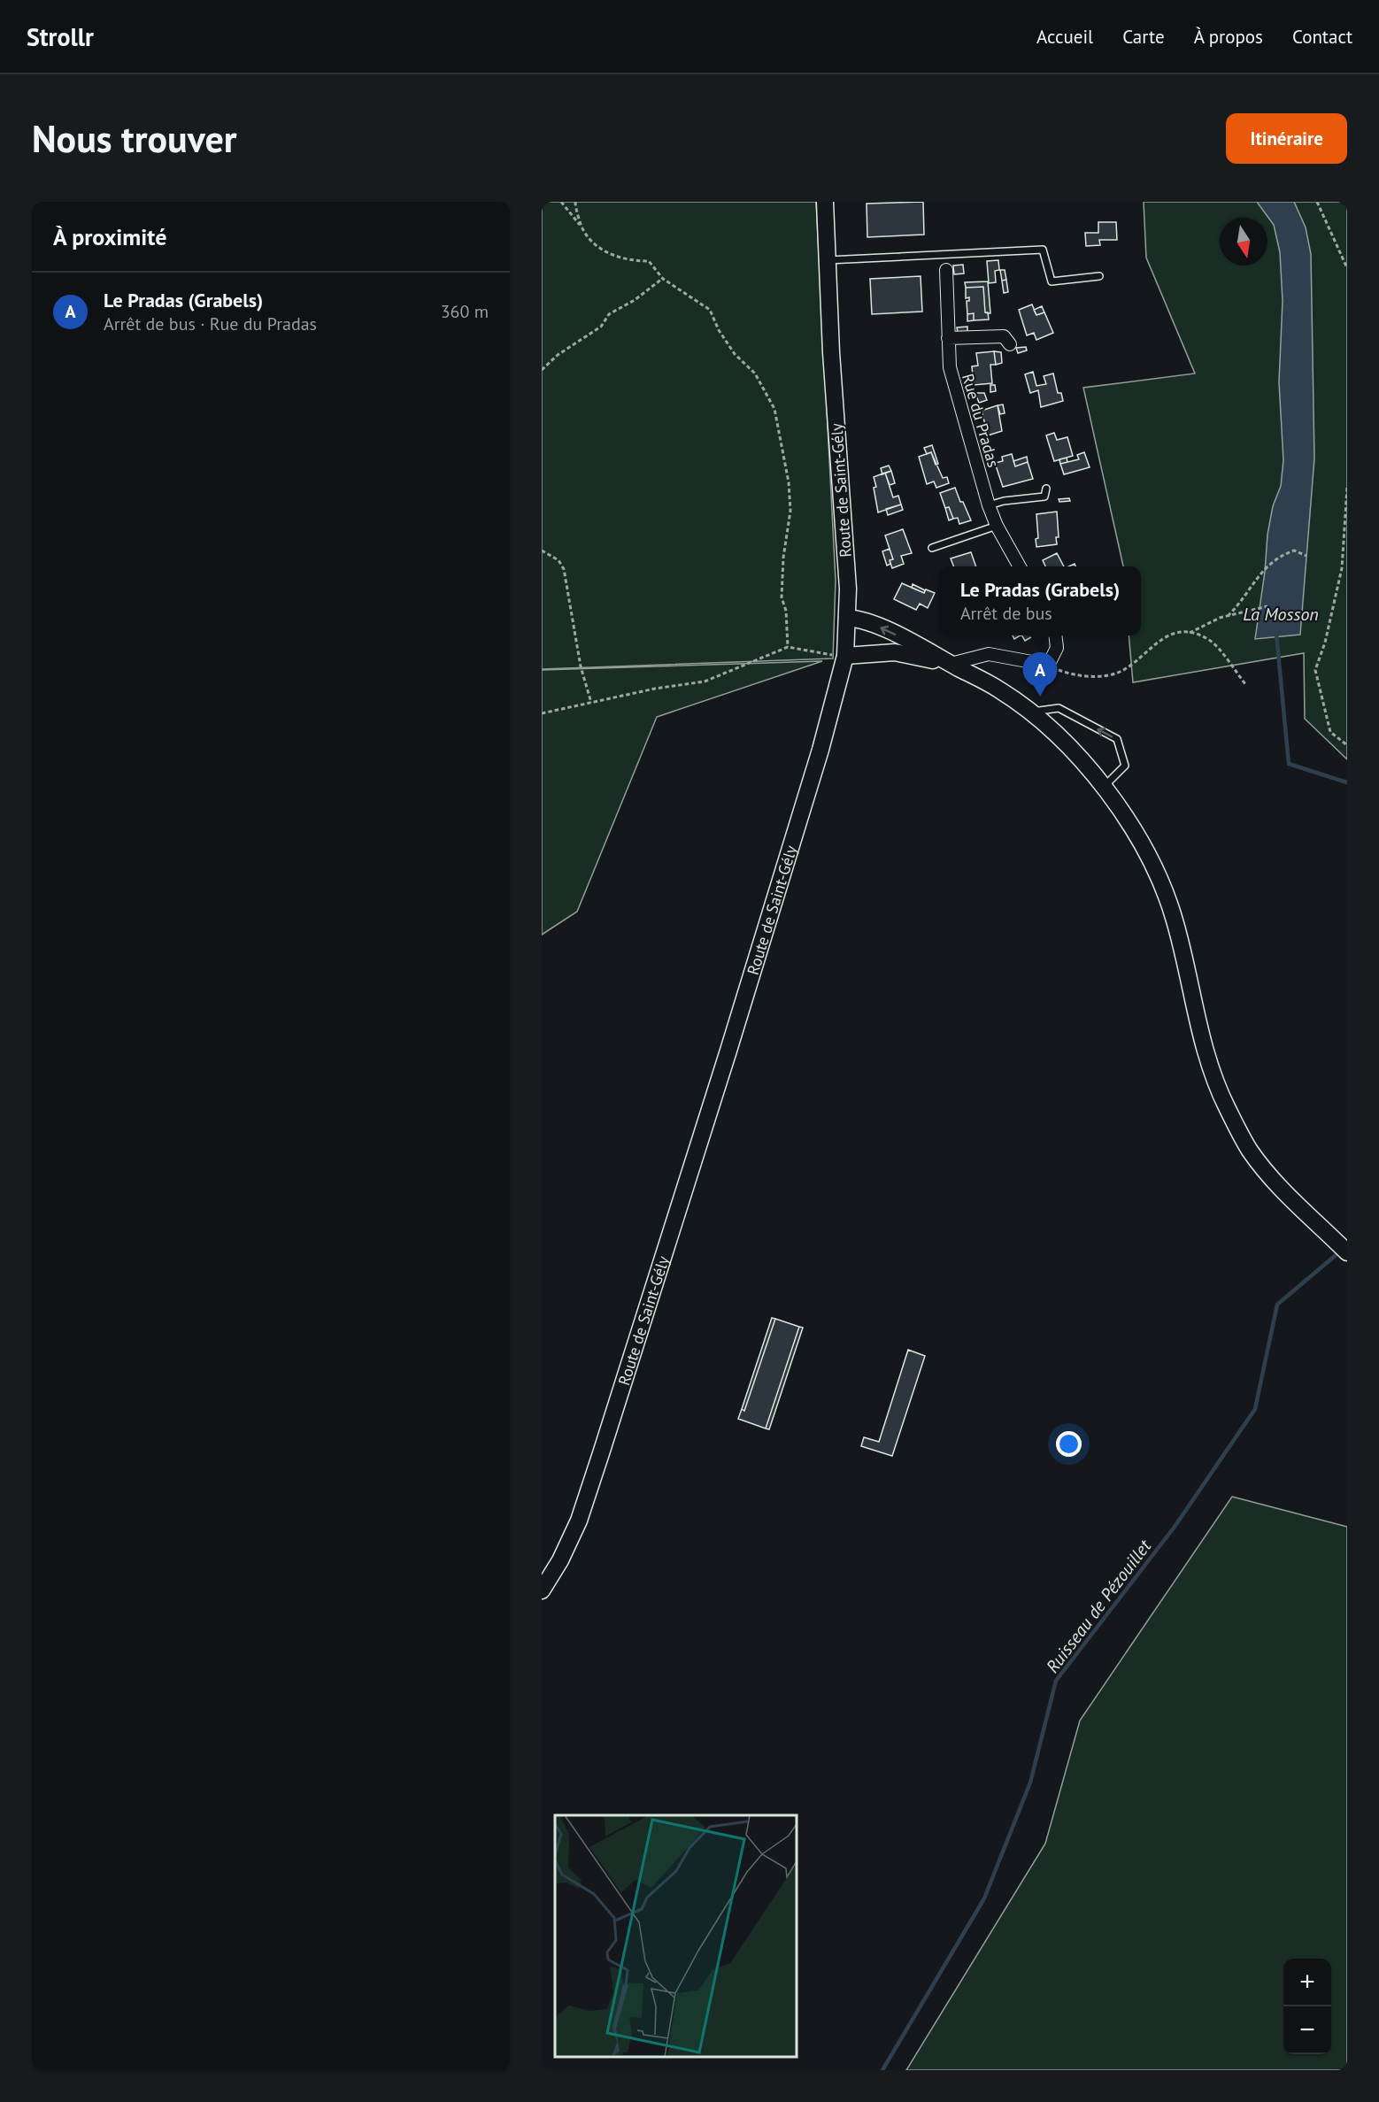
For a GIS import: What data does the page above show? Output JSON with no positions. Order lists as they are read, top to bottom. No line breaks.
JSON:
{"streets":{"street":["Rue du Pradas","Route de Saint-Gély"]},"water":["La Mosson","Ruisseau de Pézouillet"],"north":"bottom","page":{"header":"Strollr","nav":["Accueil","Carte","À propos","Contact"],"buttons":"Itinéraire","title":"Nous trouver","heading":"À proximité","list":[{"mark":"A","name":"Le Pradas (Grabels)","note":"Arrêt de bus · Rue du Pradas","value":"360 m"}],"popup":["Le Pradas (Grabels)","Arrêt de bus"],"pins":"A","map_buttons":["+","−"]}}
